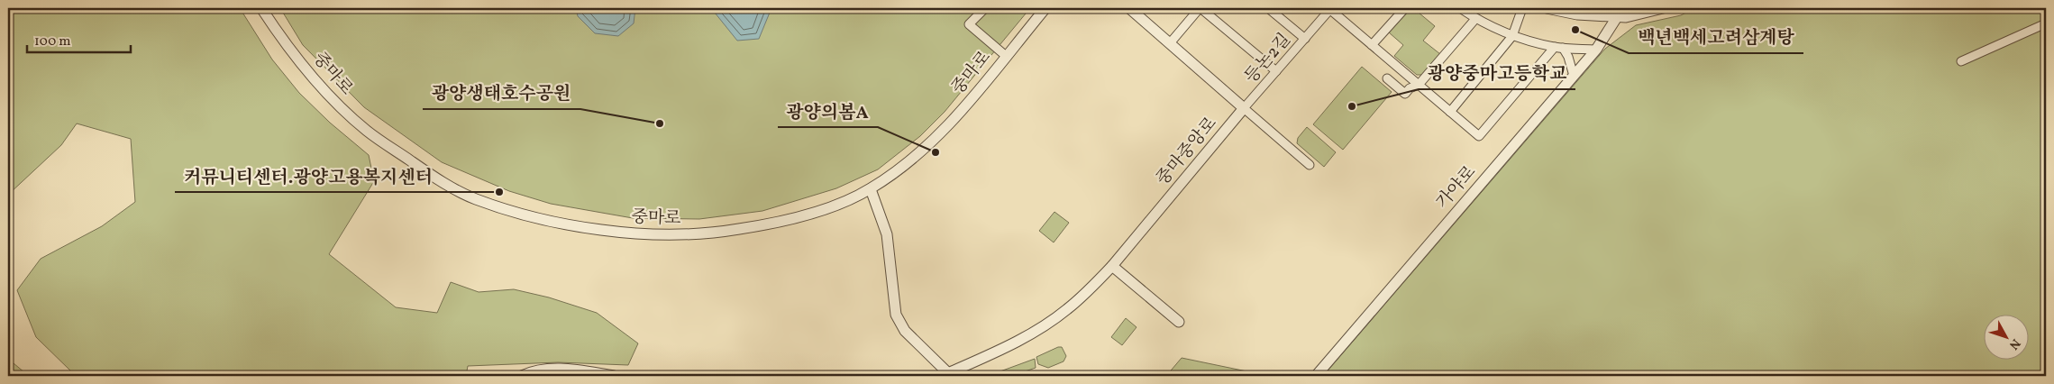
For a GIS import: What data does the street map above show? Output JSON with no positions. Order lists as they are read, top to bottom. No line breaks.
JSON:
{"streets":{"street":["등논2길","중마로","중마중앙로","가야로"]},"crossings":[["등논2길","중마중앙로"]],"places":["백년백세고려삼계탕","광양중마고등학교","광양생태호수공원","광양의봄A","커뮤니티센터.광양고용복지센터"],"scale_bar":"100 m","north":"bottom right"}
